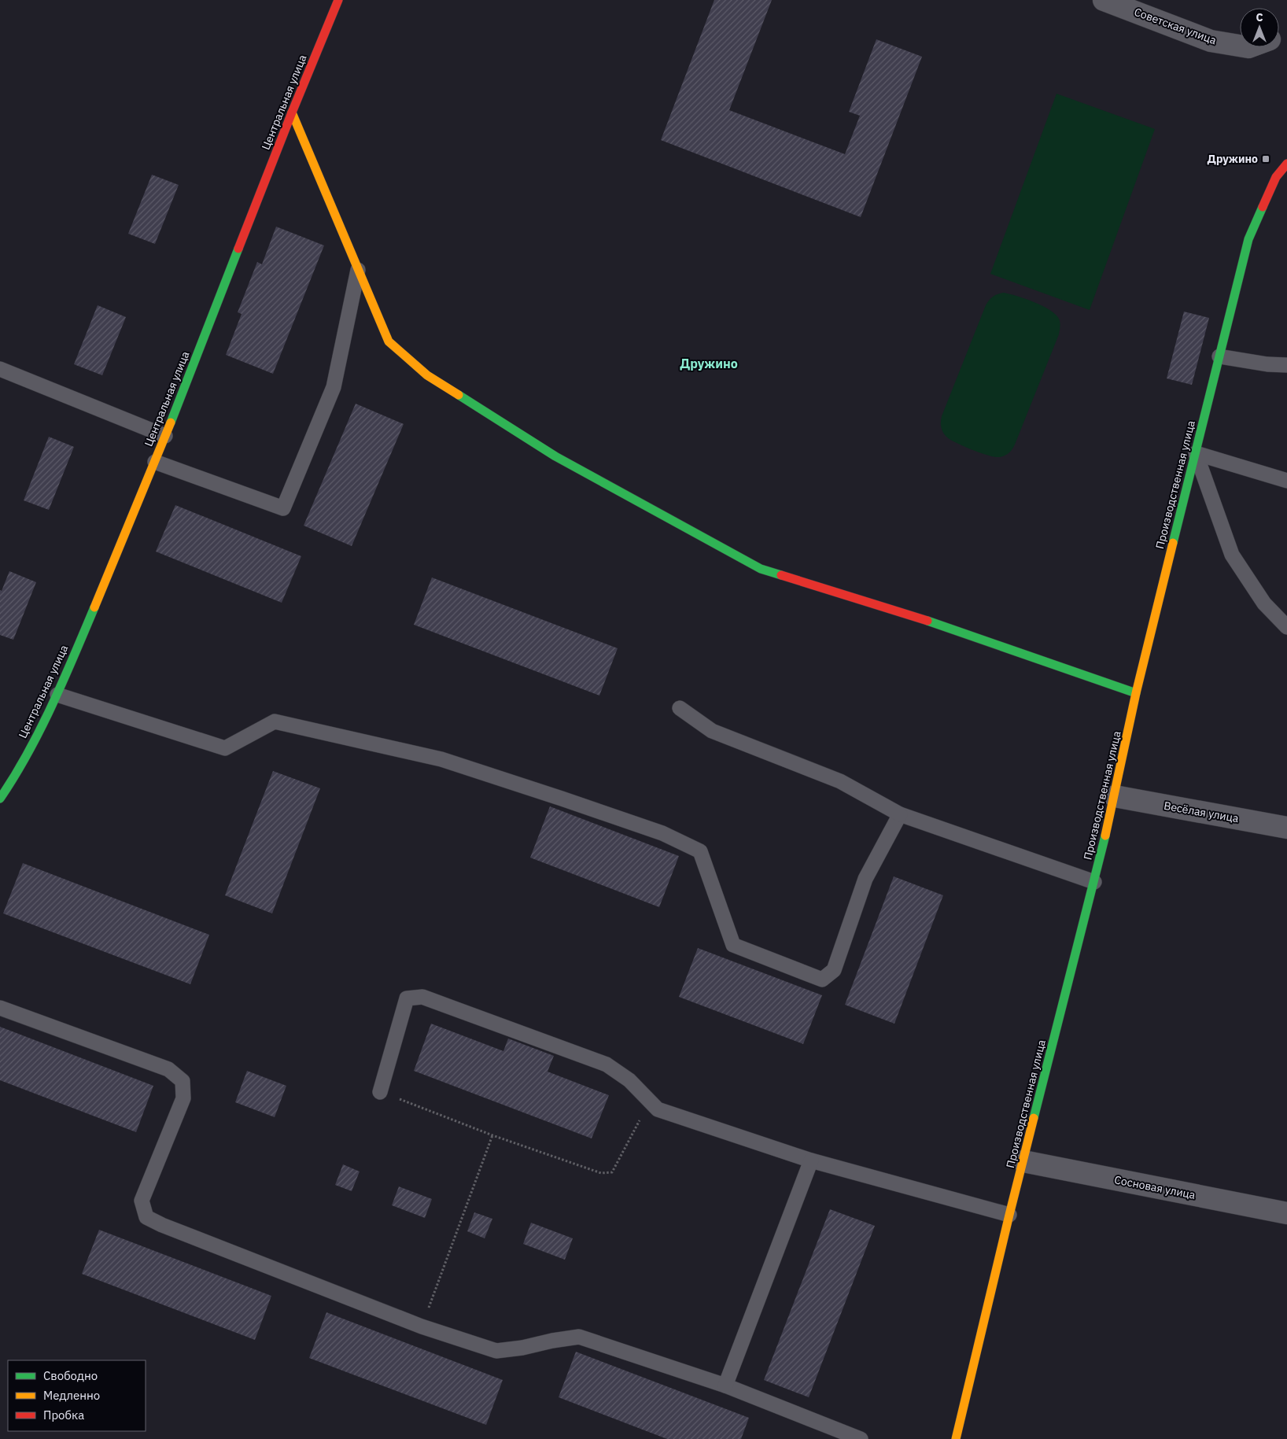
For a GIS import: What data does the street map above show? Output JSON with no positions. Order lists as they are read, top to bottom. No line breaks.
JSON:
{"streets":{"street":["Советская улица","Центральная улица","Производственная улица","Весёлая улица","Сосновая улица"]},"crossings":[["Производственная улица","Весёлая улица"],["Производственная улица","Сосновая улица"]],"districts":["Дружино"],"places":{"transit":["Дружино"]},"legend":["Свободно","Медленно","Пробка"],"north":"top"}
